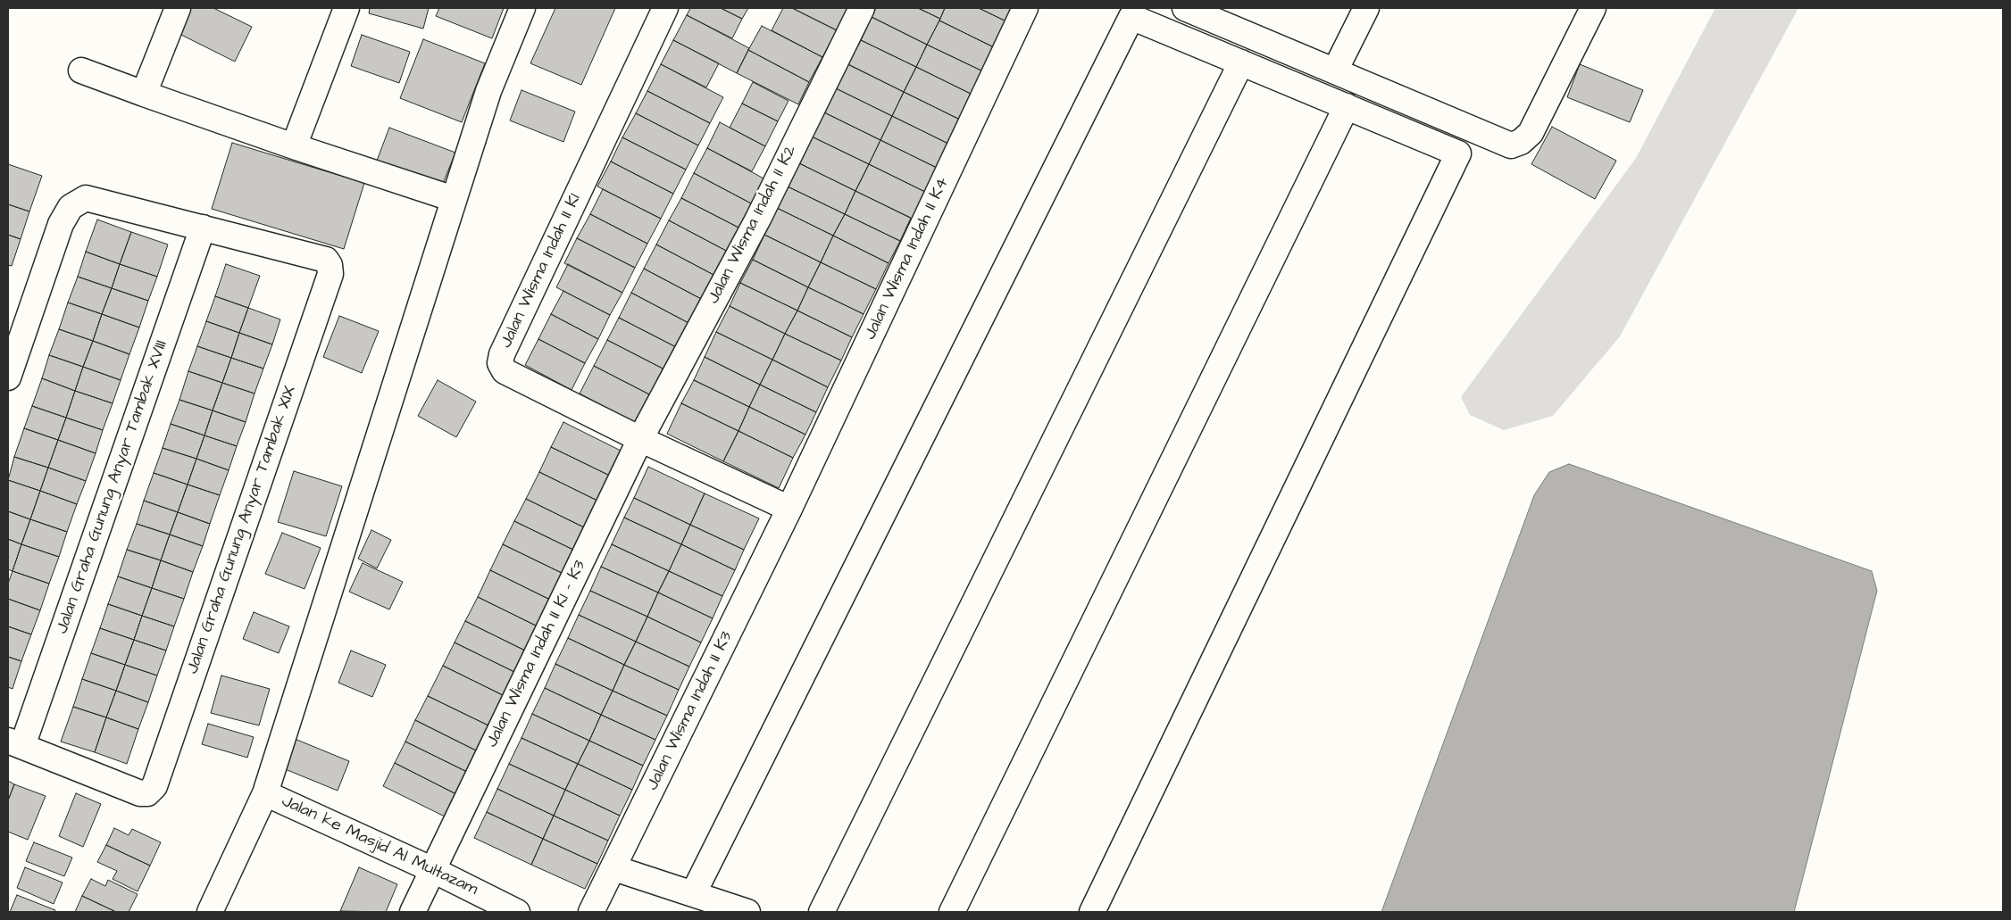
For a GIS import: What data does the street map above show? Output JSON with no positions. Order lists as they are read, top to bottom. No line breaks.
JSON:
{"streets":{"street":["Jalan Wisma Indah II K2","Jalan Wisma Indah II K4","Jalan Wisma Indah II K1","Jalan Graha Gunung Anyar Tambak XVIII","Jalan Graha Gunung Anyar Tambak XIX","Jalan Wisma Indah II K1 - K3","Jalan Wisma Indah II K3","Jalan ke Masjid Al Multazam"]},"crossings":[["Jalan Wisma Indah II K2","Jalan Wisma Indah II K1"],["Jalan Wisma Indah II K2","Jalan Wisma Indah II K1 - K3"],["Jalan Wisma Indah II K4","Jalan Wisma Indah II K1"],["Jalan Wisma Indah II K4","Jalan Wisma Indah II K3"],["Jalan Wisma Indah II K1","Jalan Wisma Indah II K1 - K3"],["Jalan Wisma Indah II K1","Jalan Wisma Indah II K3"],["Jalan Graha Gunung Anyar Tambak XVIII","Jalan Graha Gunung Anyar Tambak XIX"],["Jalan Wisma Indah II K1 - K3","Jalan ke Masjid Al Multazam"]]}
